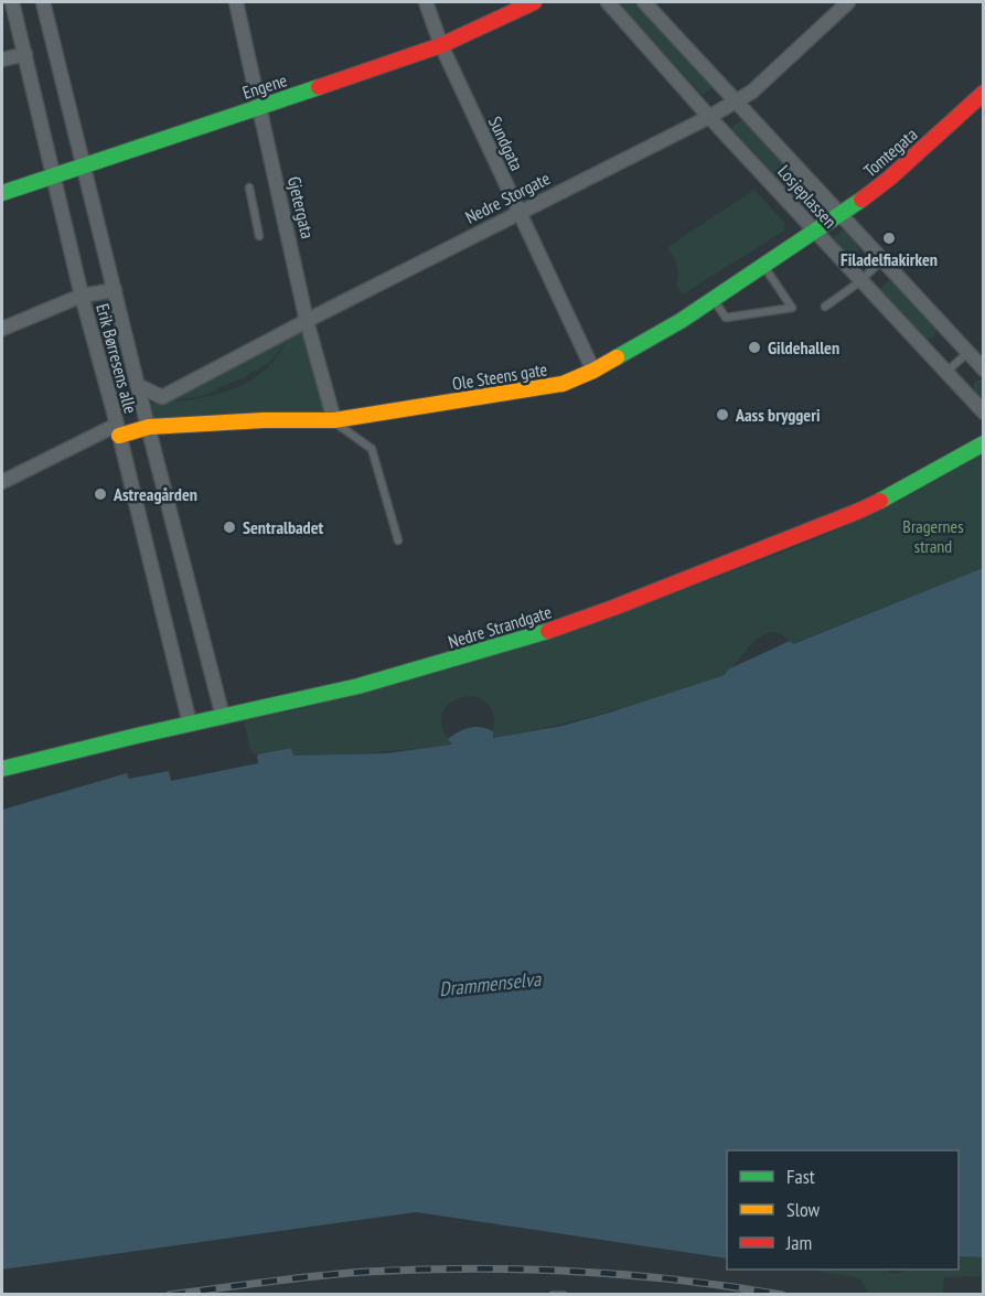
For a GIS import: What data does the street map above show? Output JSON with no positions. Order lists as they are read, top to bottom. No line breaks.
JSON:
{"streets":{"street":["Engene","Sundgata","Tomtegata","Losjeplassen","Nedre Storgate","Gjetergata","Erik Børresens alle","Ole Steens gate","Nedre Strandgate"]},"crossings":[["Engene","Sundgata"],["Engene","Gjetergata"],["Engene","Erik Børresens alle"],["Sundgata","Nedre Storgate"],["Sundgata","Ole Steens gate"],["Tomtegata","Losjeplassen"],["Tomtegata","Ole Steens gate"],["Losjeplassen","Nedre Storgate"],["Losjeplassen","Ole Steens gate"],["Nedre Storgate","Gjetergata"],["Nedre Storgate","Erik Børresens alle"],["Gjetergata","Ole Steens gate"],["Erik Børresens alle","Ole Steens gate"],["Erik Børresens alle","Nedre Strandgate"]],"water":["Drammenselva"],"parks":["Bragernes strand"],"places":["Filadelfiakirken","Gildehallen","Aass bryggeri","Astreagården","Sentralbadet"],"legend":["Fast","Slow","Jam"]}
